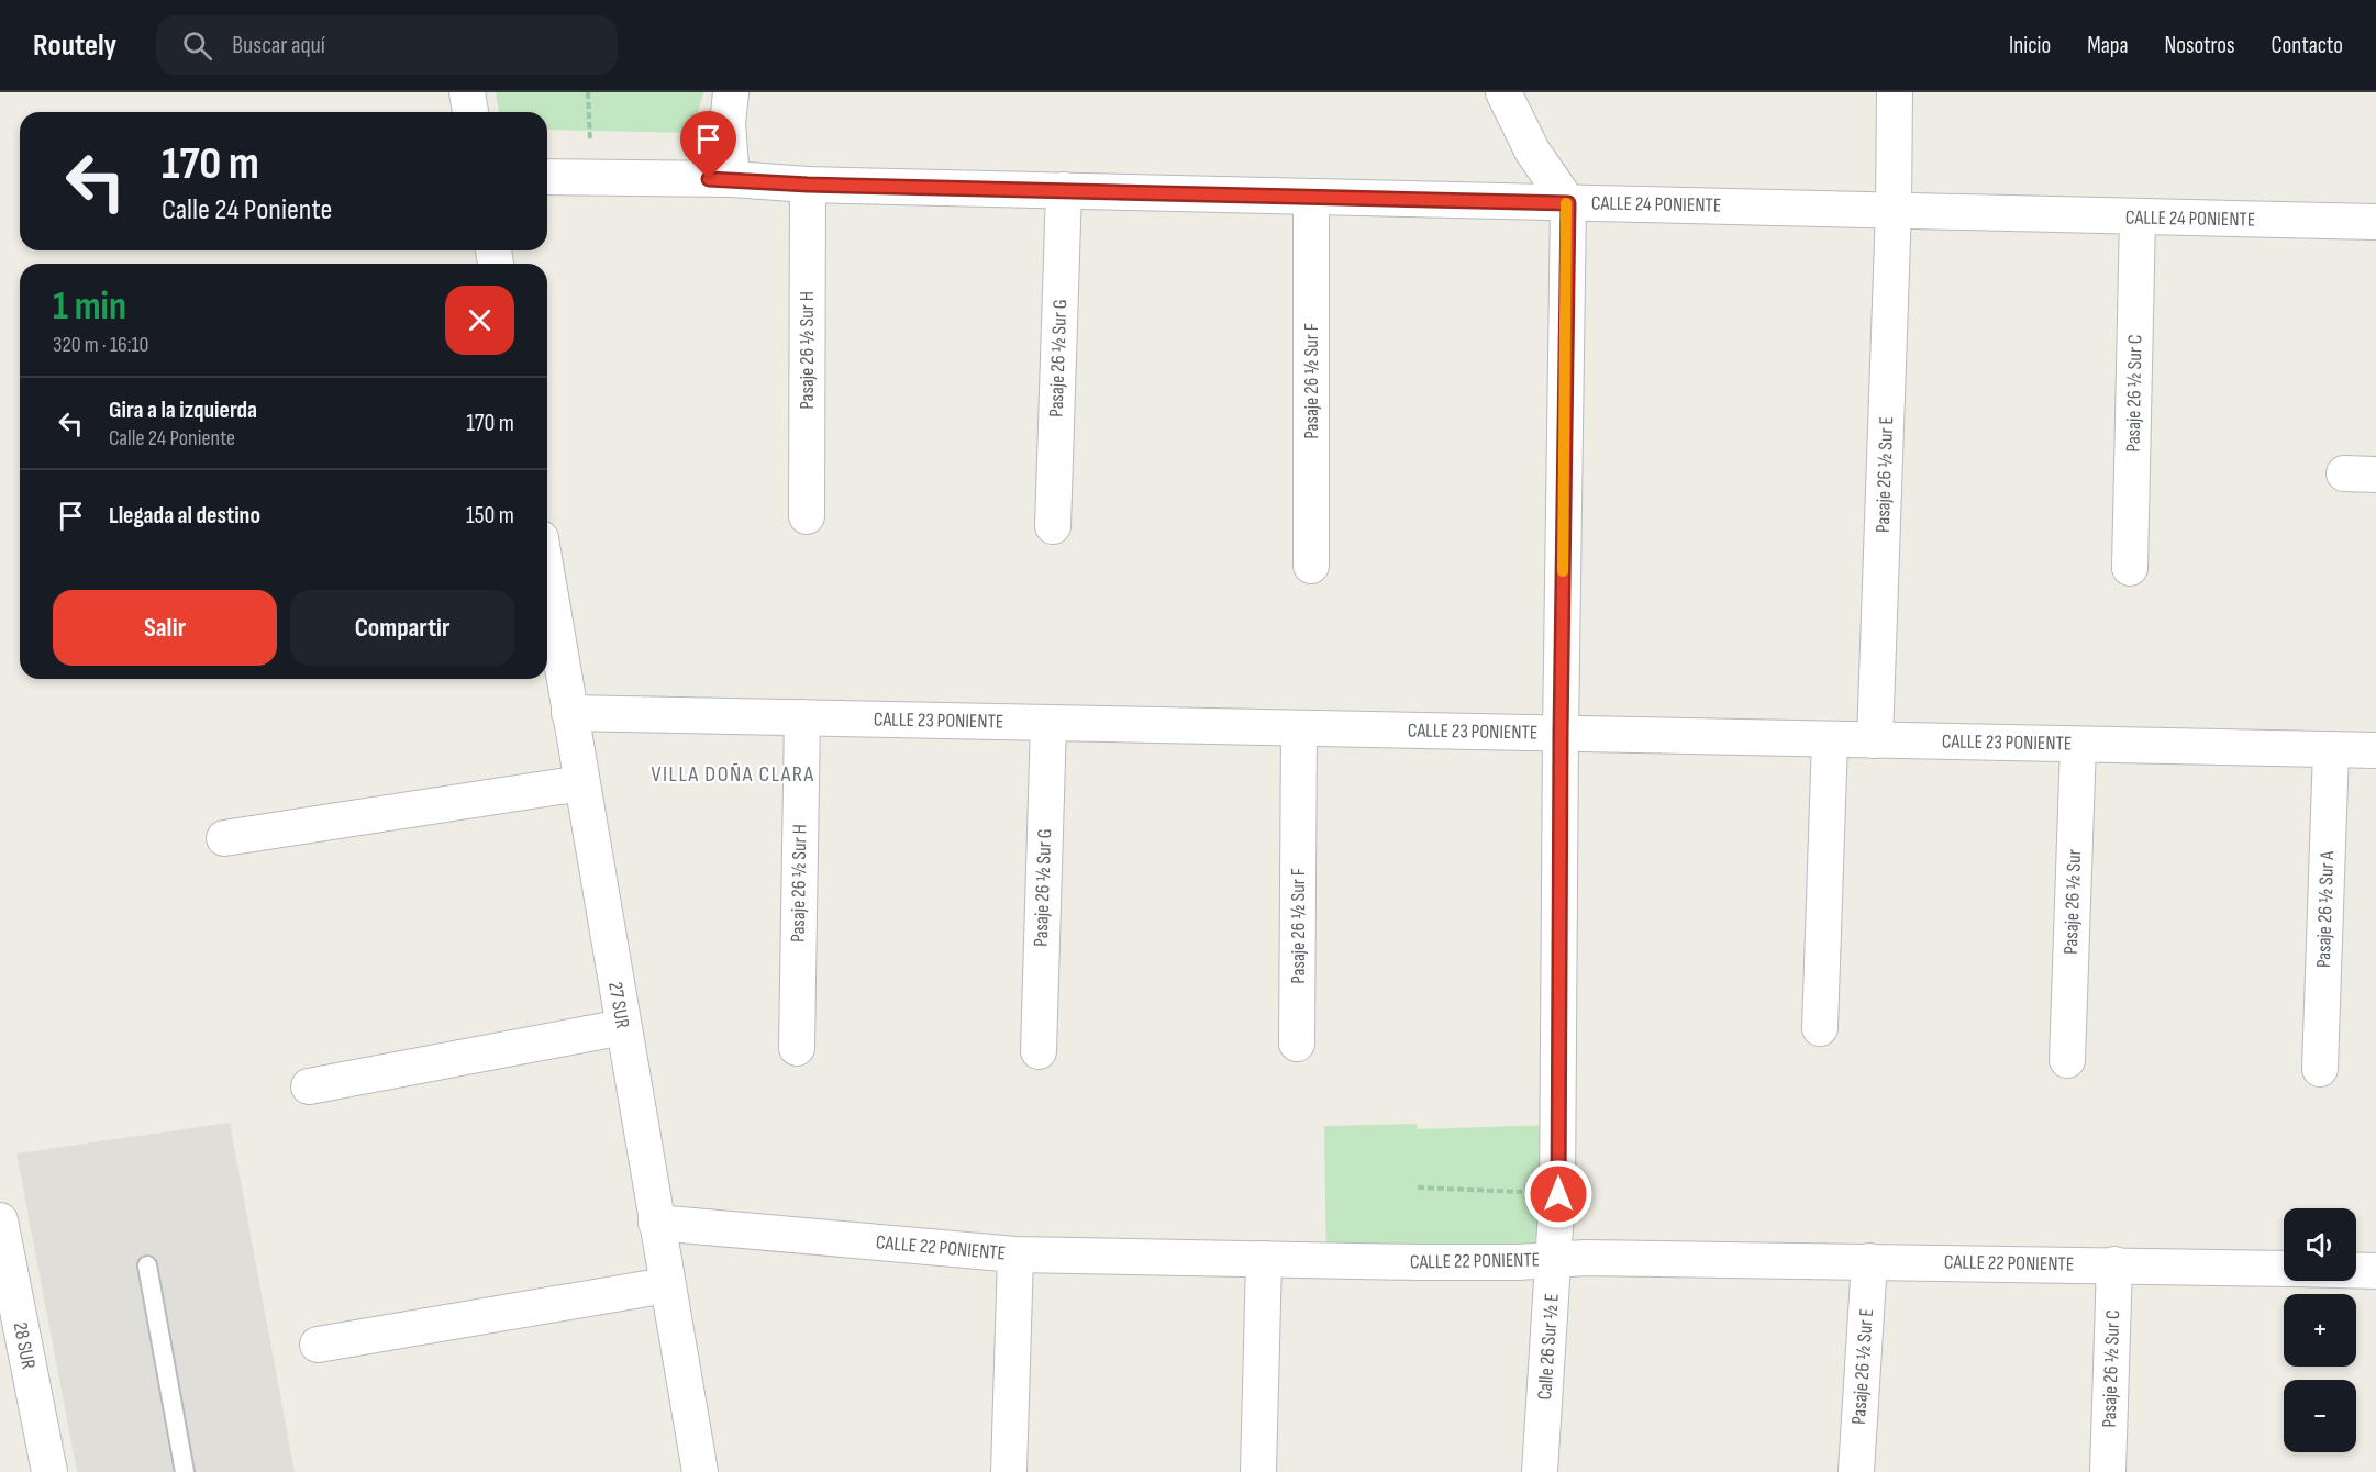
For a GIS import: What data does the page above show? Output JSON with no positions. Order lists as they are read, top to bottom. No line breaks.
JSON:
{"streets":{"street":["CALLE 24 PONIENTE","Pasaje 26 ½ Sur H","Pasaje 26 ½ Sur G","Pasaje 26 ½ Sur F","Pasaje 26 ½ Sur C","Pasaje 26 ½ Sur E","CALLE 23 PONIENTE","Pasaje 26 ½ Sur","Pasaje 26 ½ Sur A","27 SUR","CALLE 22 PONIENTE","28 SUR","Calle 26 Sur ½ E"]},"crossings":[["CALLE 24 PONIENTE","Pasaje 26 ½ Sur H"],["CALLE 24 PONIENTE","Pasaje 26 ½ Sur G"],["CALLE 24 PONIENTE","Pasaje 26 ½ Sur F"],["CALLE 24 PONIENTE","Pasaje 26 ½ Sur C"],["CALLE 24 PONIENTE","Pasaje 26 ½ Sur E"],["CALLE 24 PONIENTE","Calle 26 Sur ½ E"],["Pasaje 26 ½ Sur H","CALLE 23 PONIENTE"],["Pasaje 26 ½ Sur G","CALLE 23 PONIENTE"],["Pasaje 26 ½ Sur F","CALLE 23 PONIENTE"],["Pasaje 26 ½ Sur C","CALLE 22 PONIENTE"],["Pasaje 26 ½ Sur E","CALLE 23 PONIENTE"],["Pasaje 26 ½ Sur E","CALLE 22 PONIENTE"],["CALLE 23 PONIENTE","Pasaje 26 ½ Sur"],["CALLE 23 PONIENTE","Pasaje 26 ½ Sur A"],["CALLE 23 PONIENTE","27 SUR"],["CALLE 23 PONIENTE","Calle 26 Sur ½ E"],["27 SUR","CALLE 22 PONIENTE"],["CALLE 22 PONIENTE","Calle 26 Sur ½ E"]],"districts":["VILLA DOÑA CLARA"],"page":{"header":"Routely","search":"Buscar aquí","nav":["Inicio","Mapa","Nosotros","Contacto"],"turn":["170 m","Calle 24 Poniente"],"heading":["1 min","320 m · 16:10"],"list":[{"name":"Gira a la izquierda","note":"Calle 24 Poniente","value":"170 m"},{"name":"Llegada al destino","value":"150 m"}],"buttons":["Salir","Compartir"],"map_buttons":["+","−"]}}
